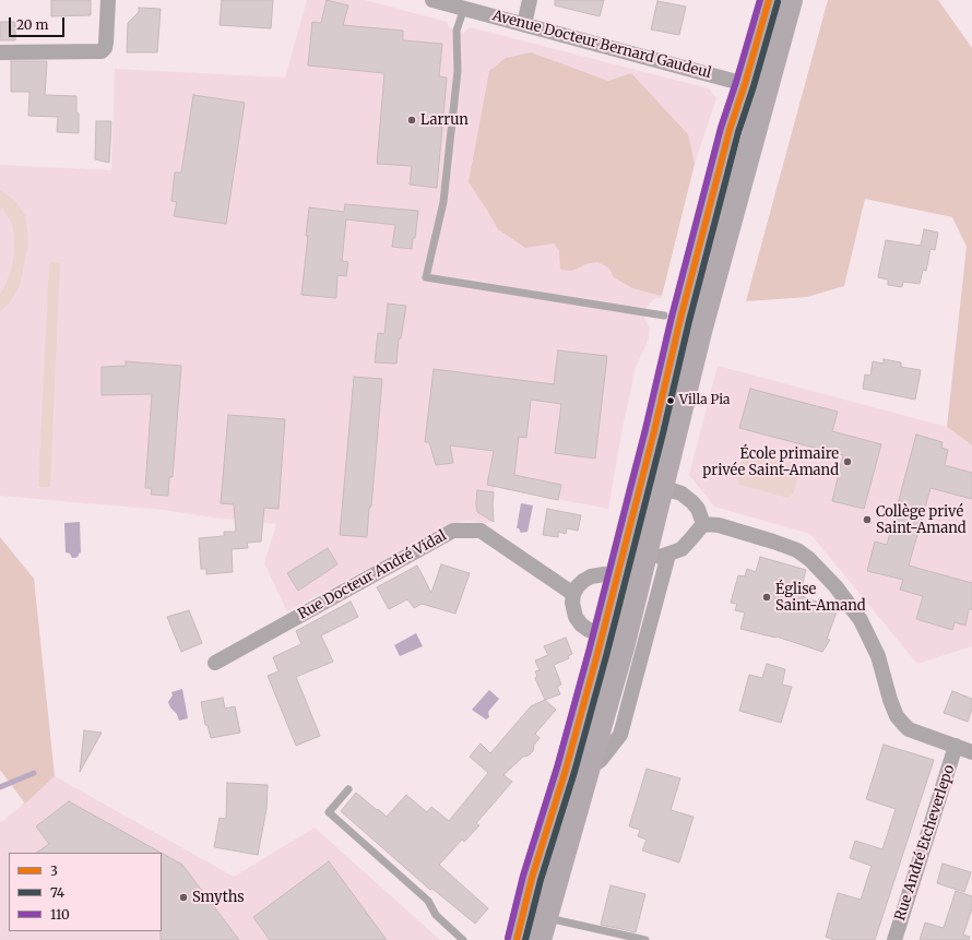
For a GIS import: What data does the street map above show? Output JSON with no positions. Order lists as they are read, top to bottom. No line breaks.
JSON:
{"streets":{"street":["Avenue Docteur Bernard Gaudeul","Rue Docteur André Vidal","Rue André Etcheverlepo"]},"places":["Larrun","Villa Pia","École primaire privée Saint-Amand","Collège privé Saint-Amand","Église Saint-Amand","Smyths"],"lines":["transit line 3","transit line 110","transit line 74"],"legend":["3","74","110"],"scale_bar":"20 m"}
